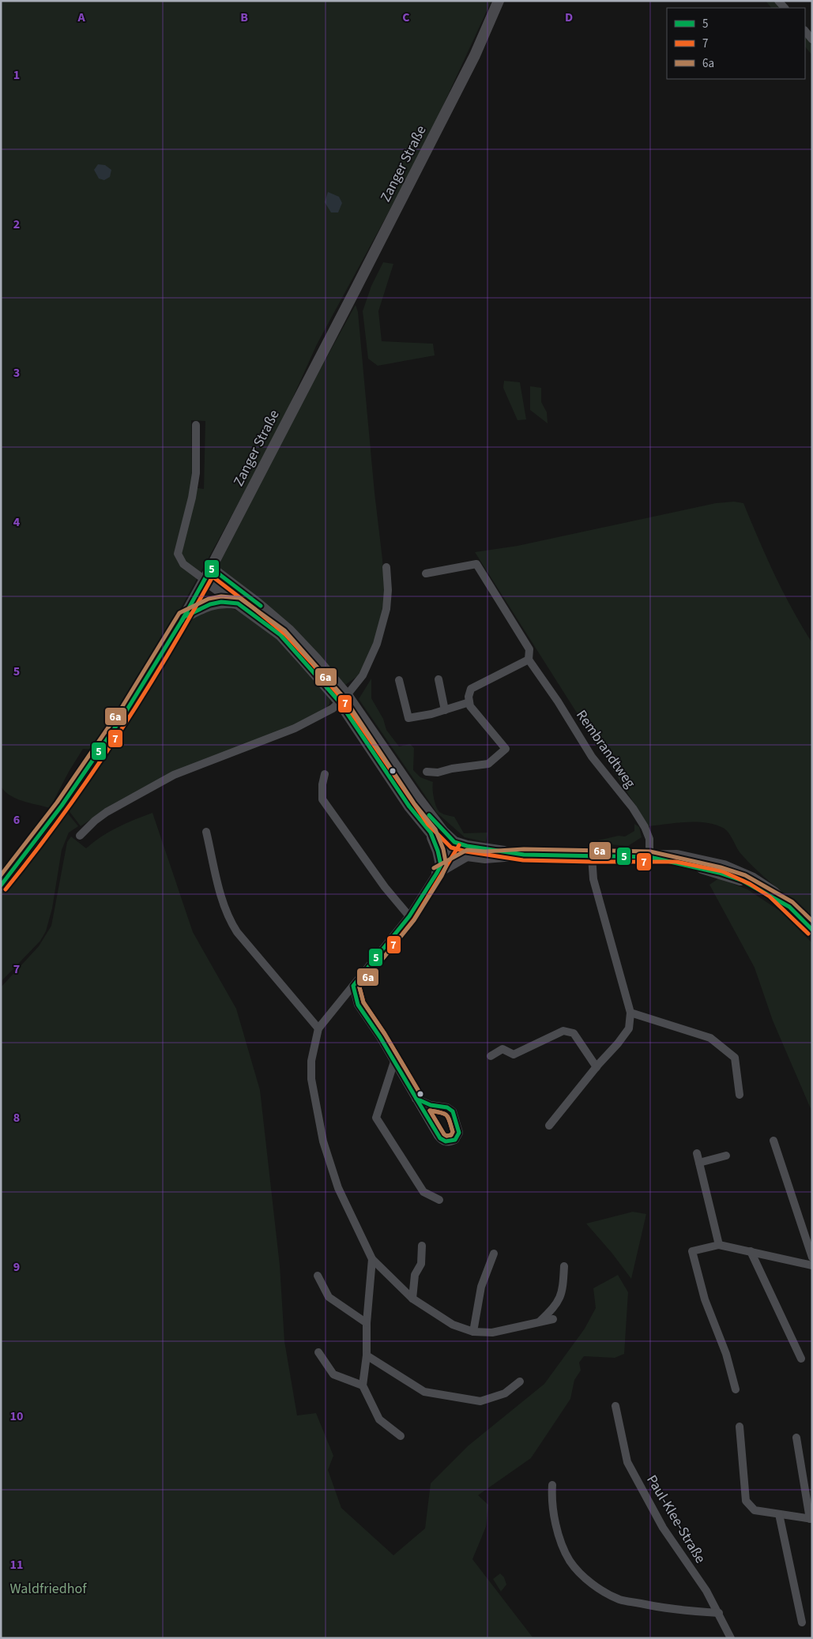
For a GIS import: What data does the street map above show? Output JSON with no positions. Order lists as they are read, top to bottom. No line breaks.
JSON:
{"streets":{"street":["Zanger Straße","Rembrandtweg","Paul-Klee-Straße"]},"parks":["Waldfriedhof"],"lines":["transit line 5","transit line 7","transit line 6a"],"legend":["5","7","6a"],"grid":{"columns":["A","B","C","D"],"rows":["1","2","3","4","5","6","7","8","9","10","11"]}}
